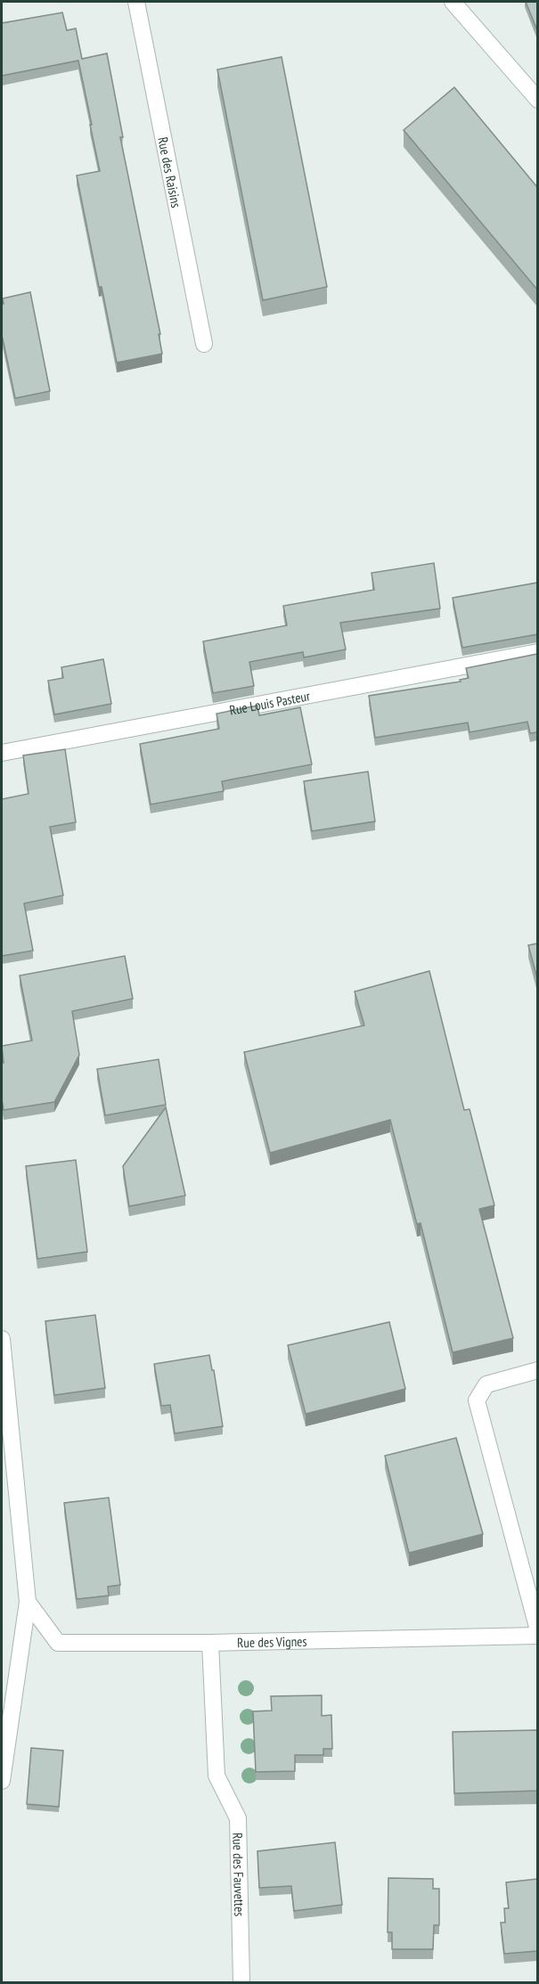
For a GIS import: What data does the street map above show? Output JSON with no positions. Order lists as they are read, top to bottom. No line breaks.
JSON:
{"streets":{"street":["Rue des Raisins","Rue Louis Pasteur","Rue des Vignes","Rue des Fauvettes"]},"crossings":[["Rue des Vignes","Rue des Fauvettes"]]}
